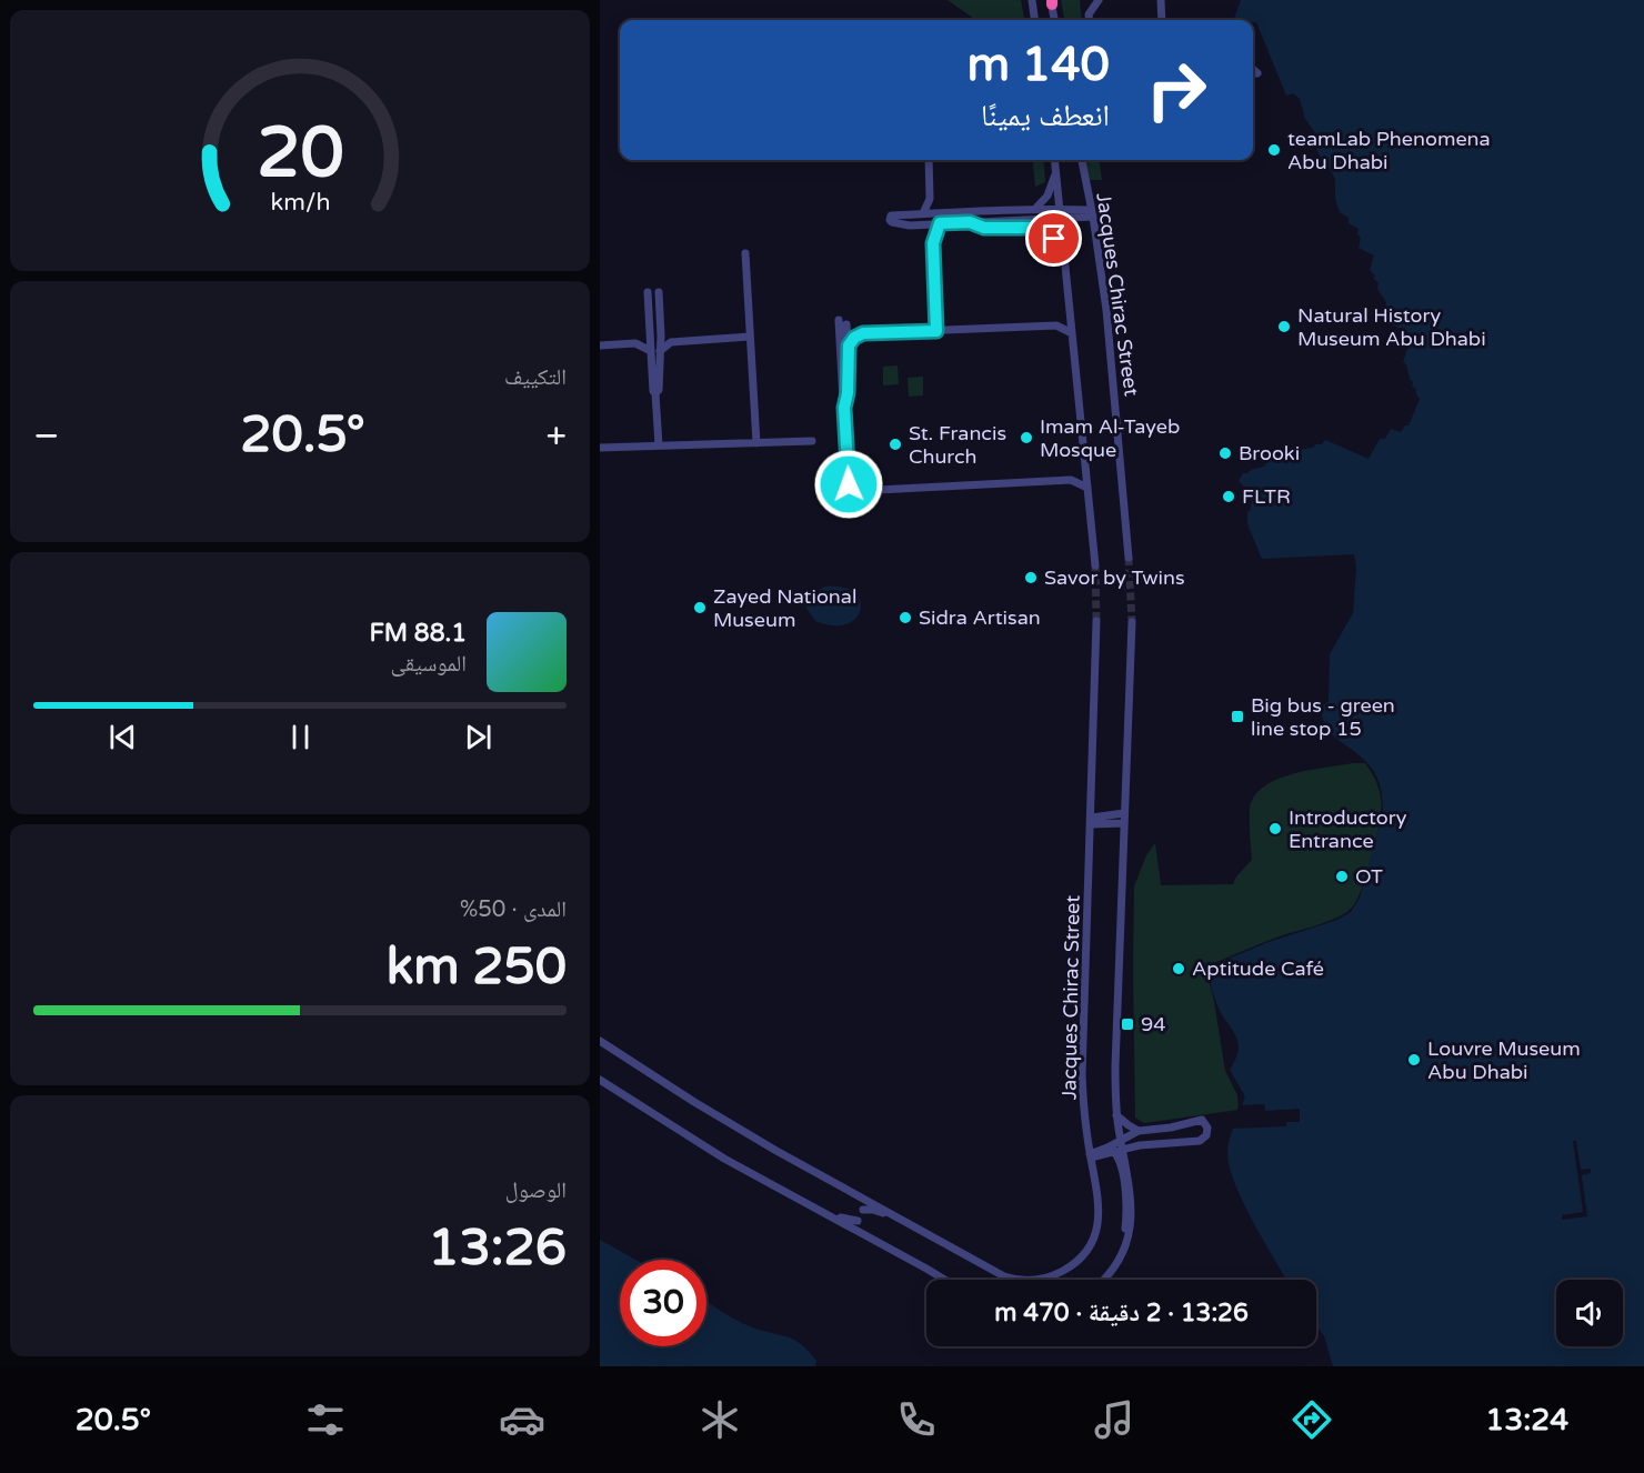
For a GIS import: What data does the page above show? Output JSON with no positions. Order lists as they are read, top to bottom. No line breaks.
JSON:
{"streets":{"street":["Jacques Chirac Street"]},"places":{"other":["teamLab Phenomena Abu Dhabi","Natural History Museum Abu Dhabi","Imam Al-Tayeb Mosque","St. Francis Church","Brooki","FLTR","Savor by Twins","Zayed National Museum","Sidra Artisan","Introductory Entrance","OT","Aptitude Café","Louvre Museum Abu Dhabi"],"transit":["Big bus - green line stop 15","94"]},"page":{"turn":["140 m","انعطف يمينًا"],"tile":["التكييف",["المدى · 50%","250 km"],["الوصول","13:26"]],"heat":["−","20.5°","+"],"song":["88.1 FM","الموسيقى"],"limit":"30","trip":"13:26 · 2 دقيقة · 470 m","tabs":["13:24","20.5°"],"gauge":["20","km/h"]}}
